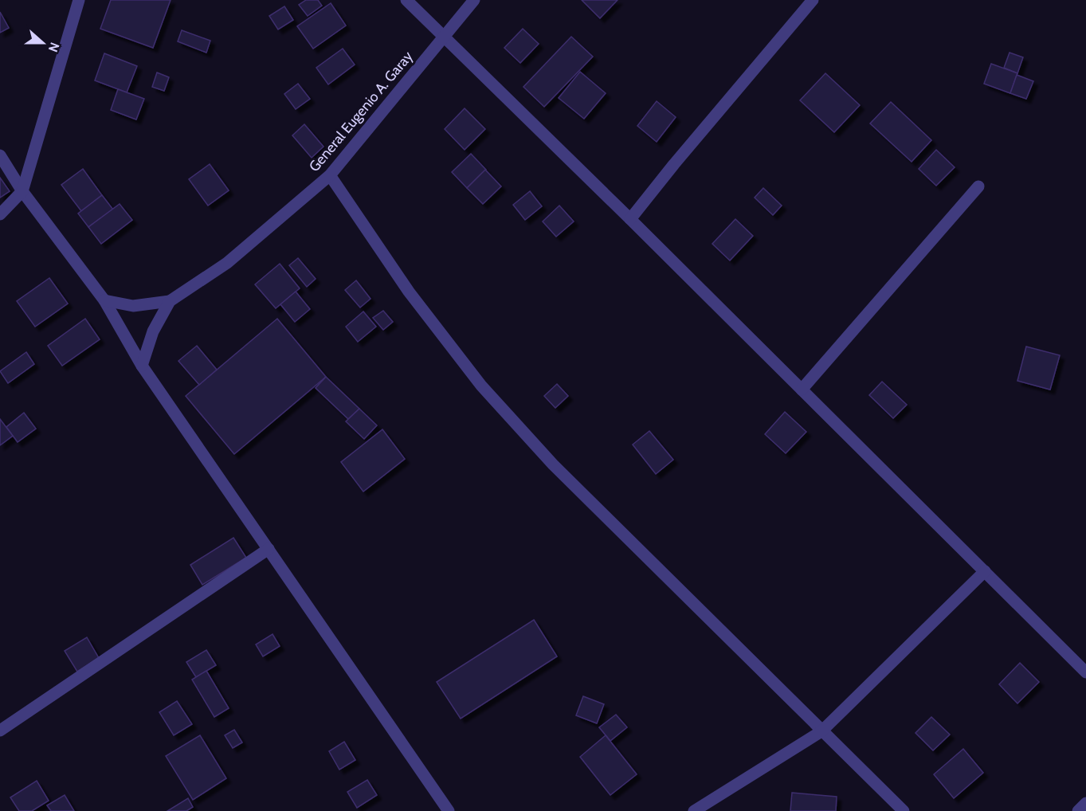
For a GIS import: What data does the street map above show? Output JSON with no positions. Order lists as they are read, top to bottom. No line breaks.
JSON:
{"streets":{"street":["General Eugenio A. Garay"]},"north":"right"}
